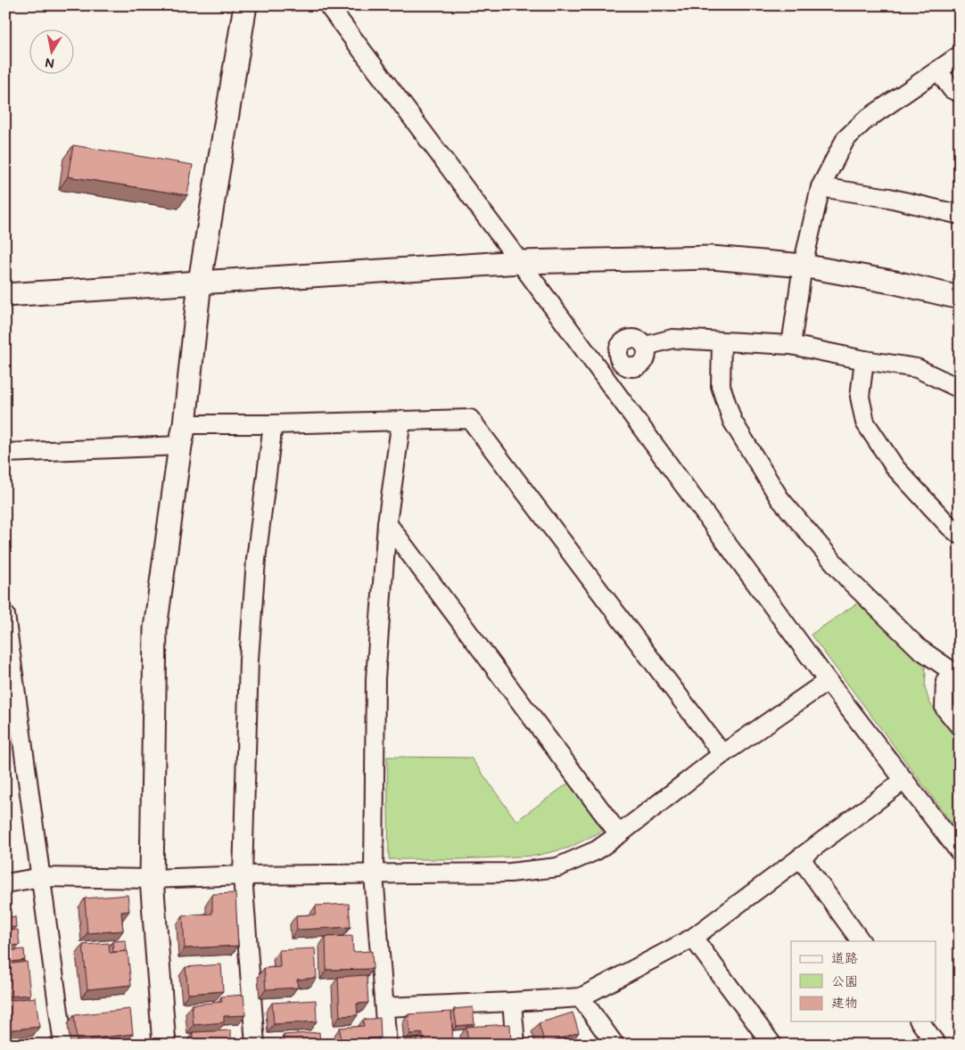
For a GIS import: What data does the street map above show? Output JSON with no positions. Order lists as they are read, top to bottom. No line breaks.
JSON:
{"legend":["道路","公園","建物"],"north":"bottom"}
